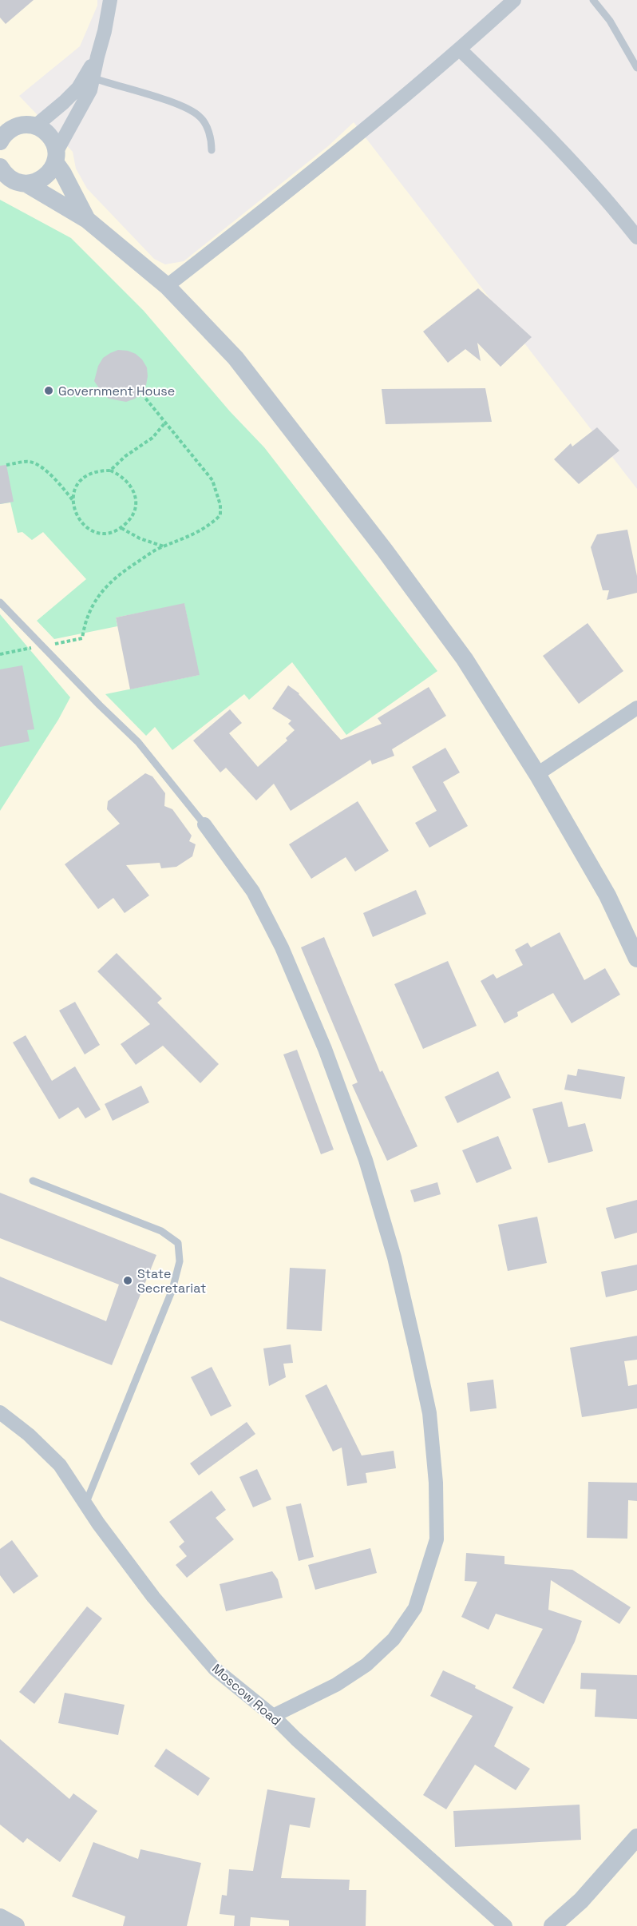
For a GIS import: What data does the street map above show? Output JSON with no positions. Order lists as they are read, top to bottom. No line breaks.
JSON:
{"streets":{"street":["Moscow Road"]},"places":["Government House","State Secretariat"]}
